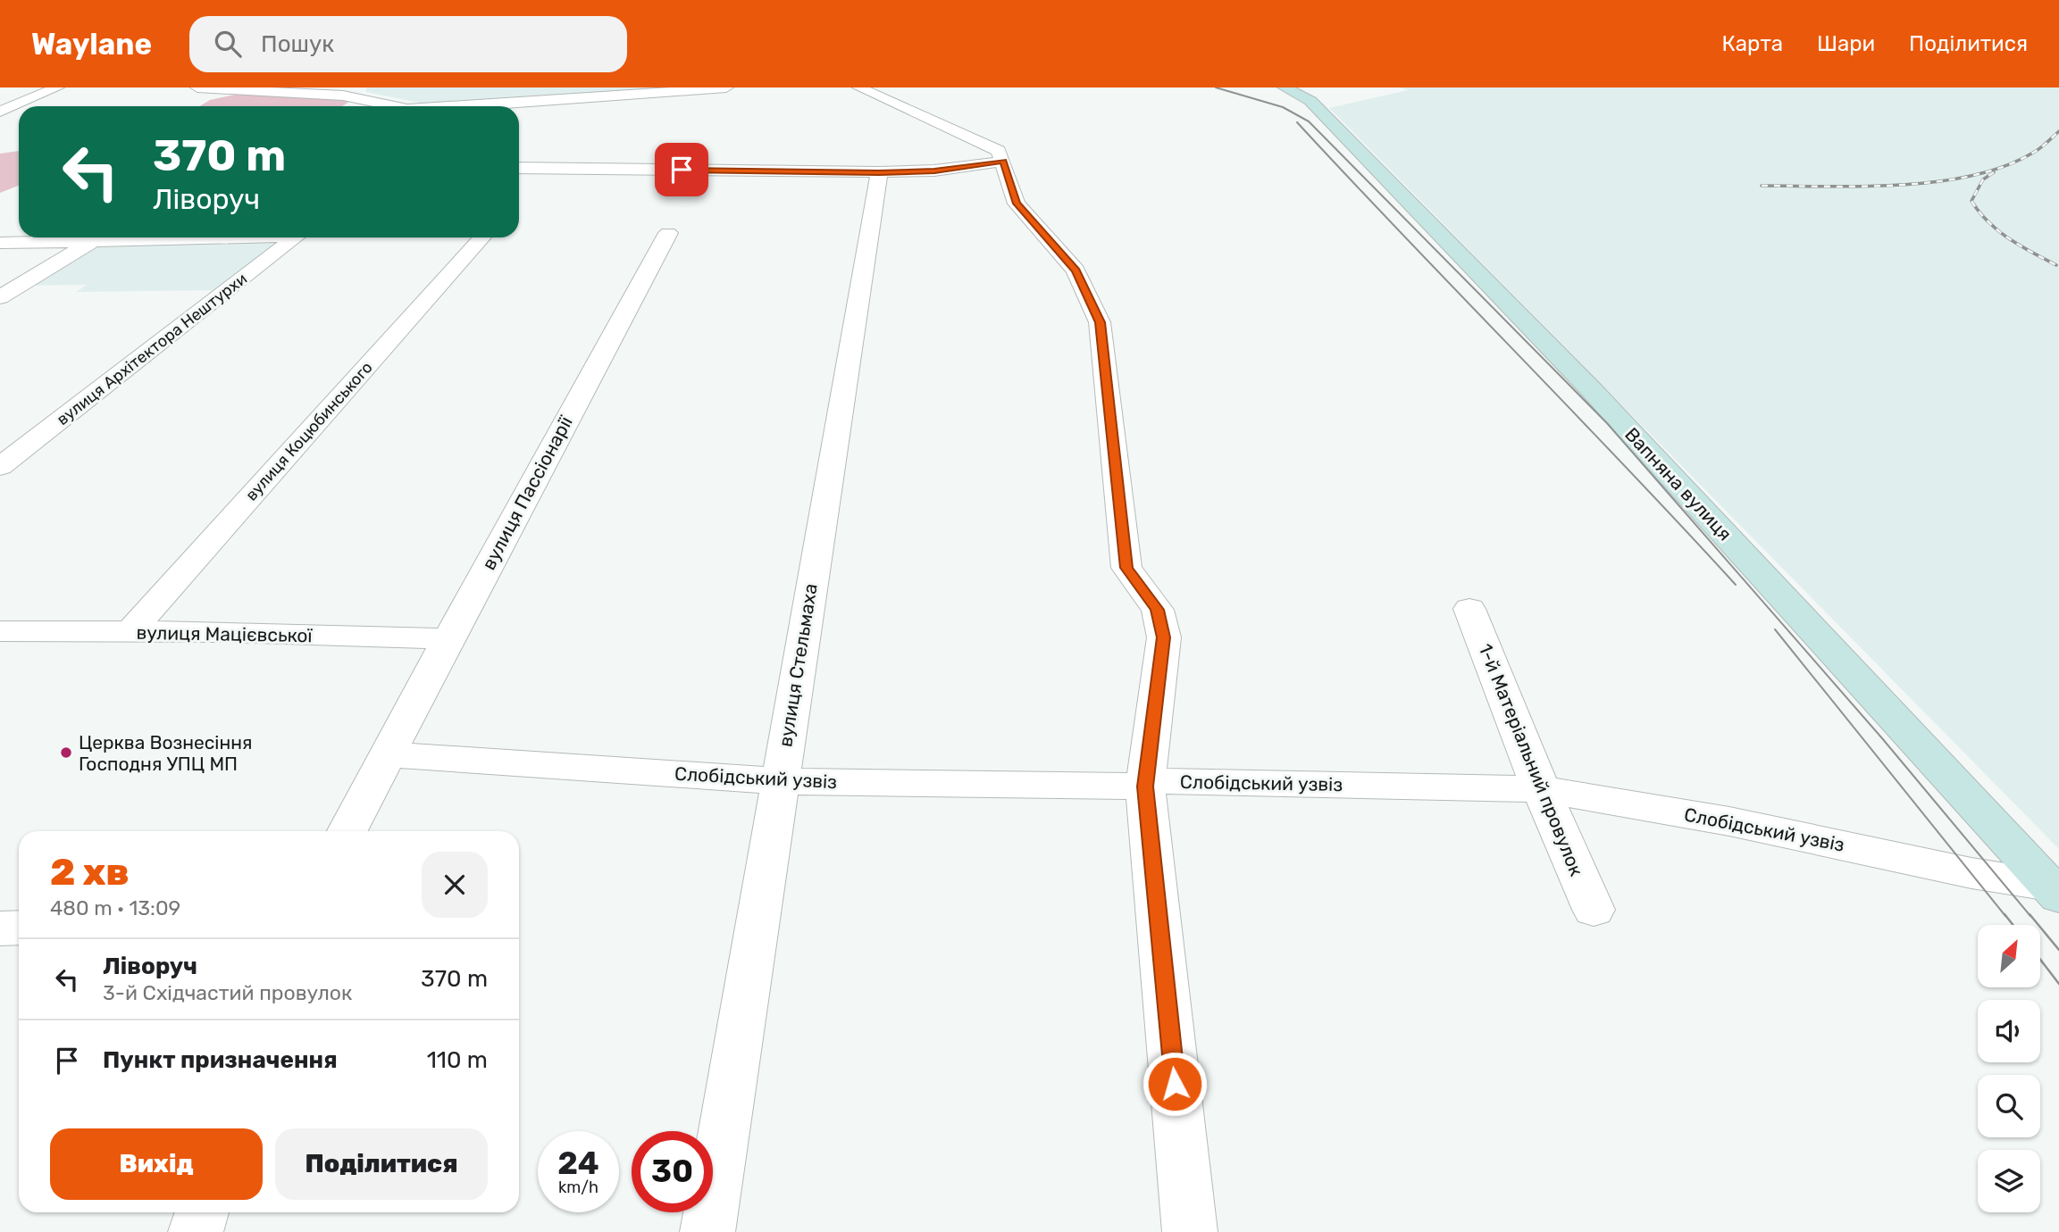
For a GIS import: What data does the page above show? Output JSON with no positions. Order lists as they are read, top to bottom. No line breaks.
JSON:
{"streets":{"street":["вулиця Архітектора Нештурхи","вулиця Коцюбинського","Вапняна вулиця","вулиця Пассіонарії","вулиця Мацієвської","вулиця Стельмаха","1-й Матеріальний провулок","Слобідський узвіз"]},"crossings":[["вулиця Коцюбинського","вулиця Мацієвської"],["Вапняна вулиця","Слобідський узвіз"],["вулиця Пассіонарії","вулиця Мацієвської"],["вулиця Пассіонарії","Слобідський узвіз"],["вулиця Стельмаха","Слобідський узвіз"],["1-й Матеріальний провулок","Слобідський узвіз"]],"places":["Церква Вознесіння Господня УПЦ МП"],"north":"top right","page":{"header":"Waylane","search":"Пошук","nav":["Карта","Шари","Поділитися"],"turn":["370 m","Ліворуч"],"heading":["2 хв","480 m · 13:09"],"list":[{"name":"Ліворуч","note":"3-й Східчастий провулок","value":"370 m"},{"name":"Пункт призначення","value":"110 m"}],"buttons":["Вихід","Поділитися"],"speed":"24 km/h","limit":"30"}}
